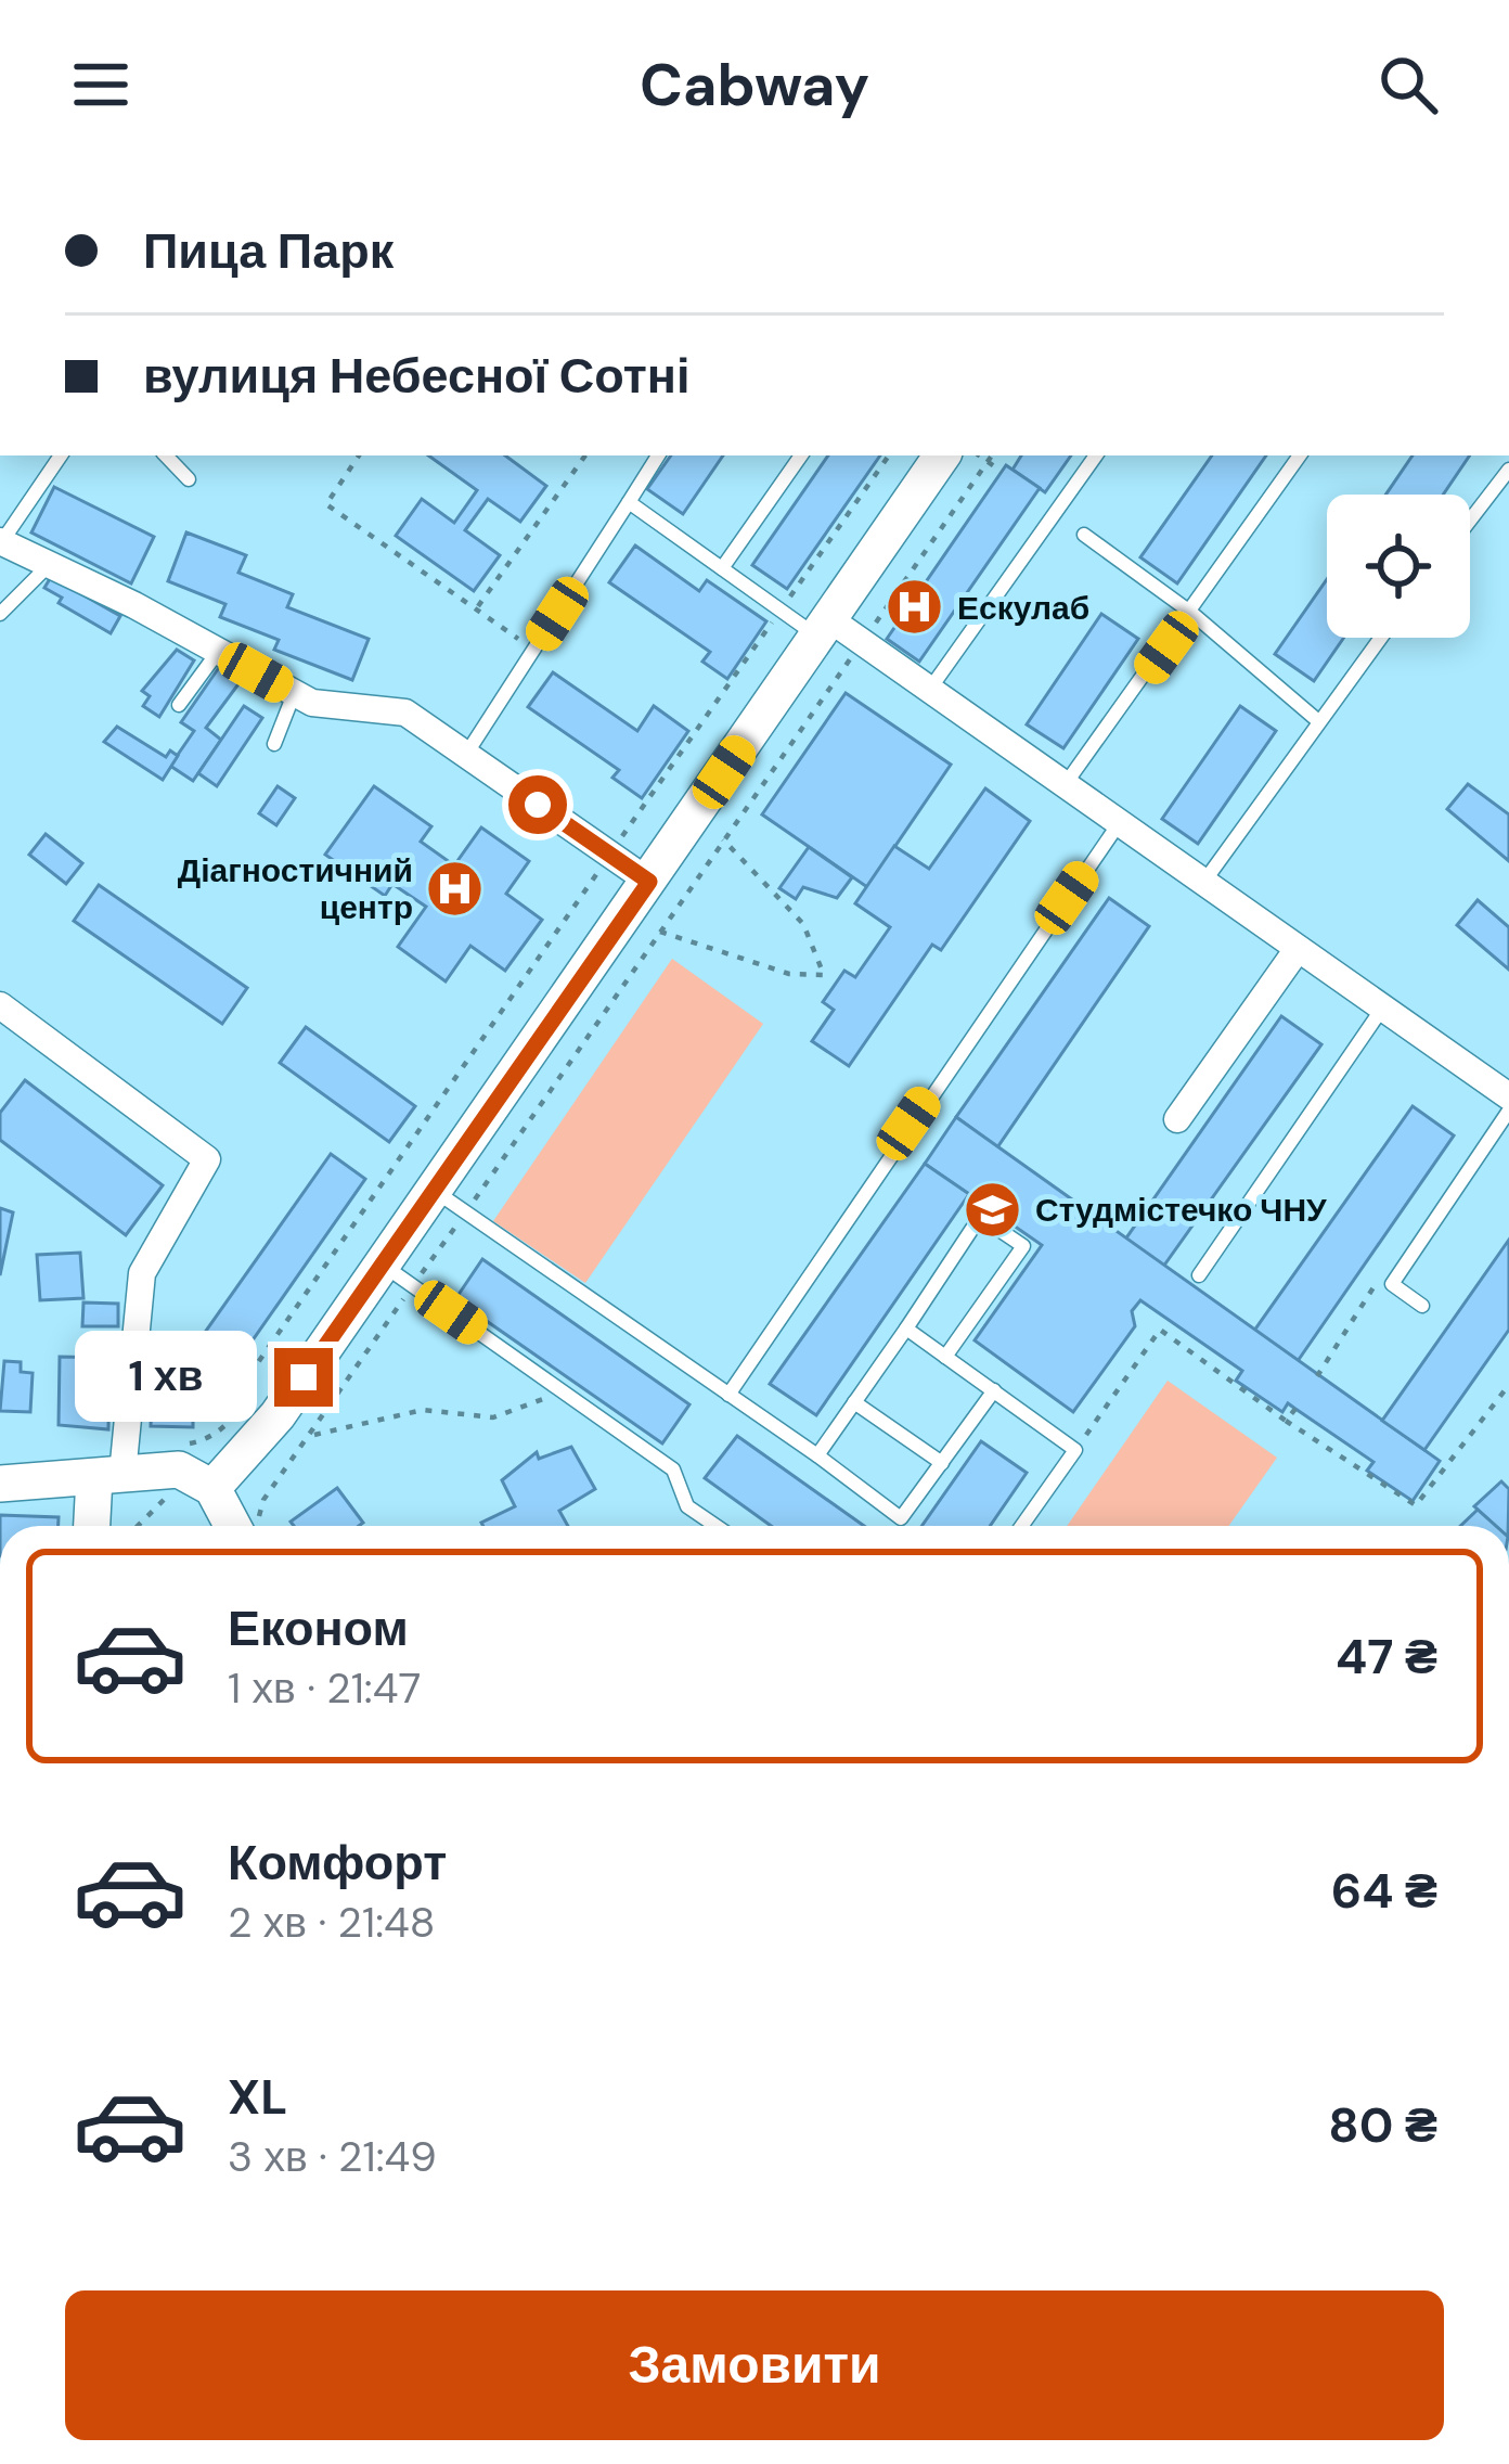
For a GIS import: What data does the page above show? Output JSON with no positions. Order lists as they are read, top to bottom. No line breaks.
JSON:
{"places":{"hospital":["Ескулаб","Діагностичний центр"],"school or university":["Студмістечко ЧНУ"]},"page":{"header":"Cabway","banner":["Пица Парк","вулиця Небесної Сотні"],"bubble":"1 хв","list":[{"name":"Економ","note":"1 хв · 21:47","value":"47 ₴"},{"name":"Комфорт","note":"2 хв · 21:48","value":"64 ₴"},{"name":"XL","note":"3 хв · 21:49","value":"80 ₴"}],"buttons":"Замовити"}}
